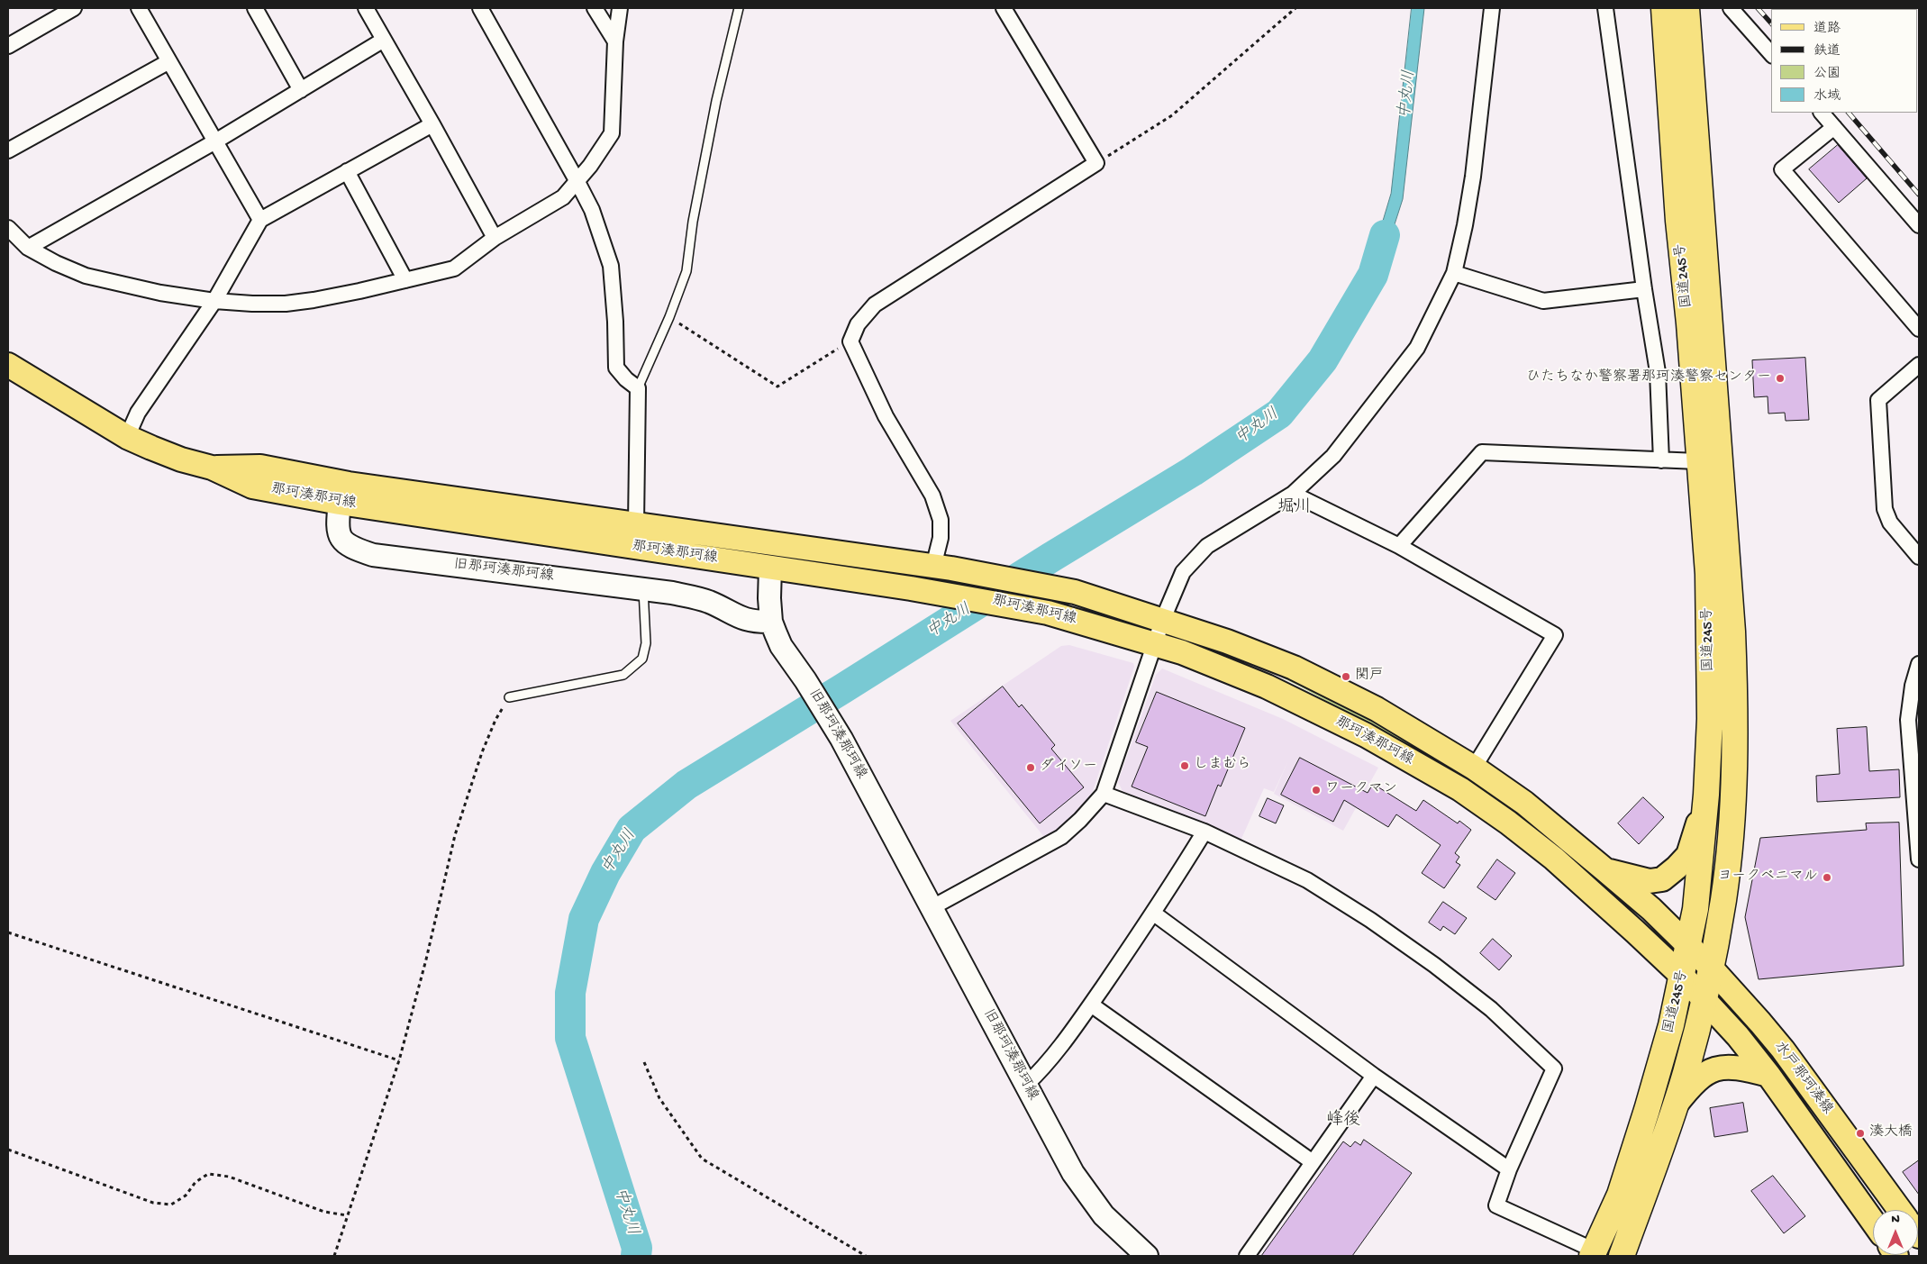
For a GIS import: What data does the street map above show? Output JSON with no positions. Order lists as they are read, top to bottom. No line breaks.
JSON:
{"streets":{"highway":["国道245号"],"main road":["那珂湊那珂線","水戸那珂湊線"],"street":["旧那珂湊那珂線"]},"crossings":[["国道245号","那珂湊那珂線"],["国道245号","水戸那珂湊線"],["那珂湊那珂線","旧那珂湊那珂線"],["那珂湊那珂線","水戸那珂湊線"]],"districts":["堀川","峰後"],"water":["中丸川"],"places":["ひたちなか警察署那珂湊警察センター","関戸","しまむら","ダイソー","ワークマン","ヨークベニマル","湊大橋"],"legend":["道路","鉄道","公園","水域"],"north":"top"}
